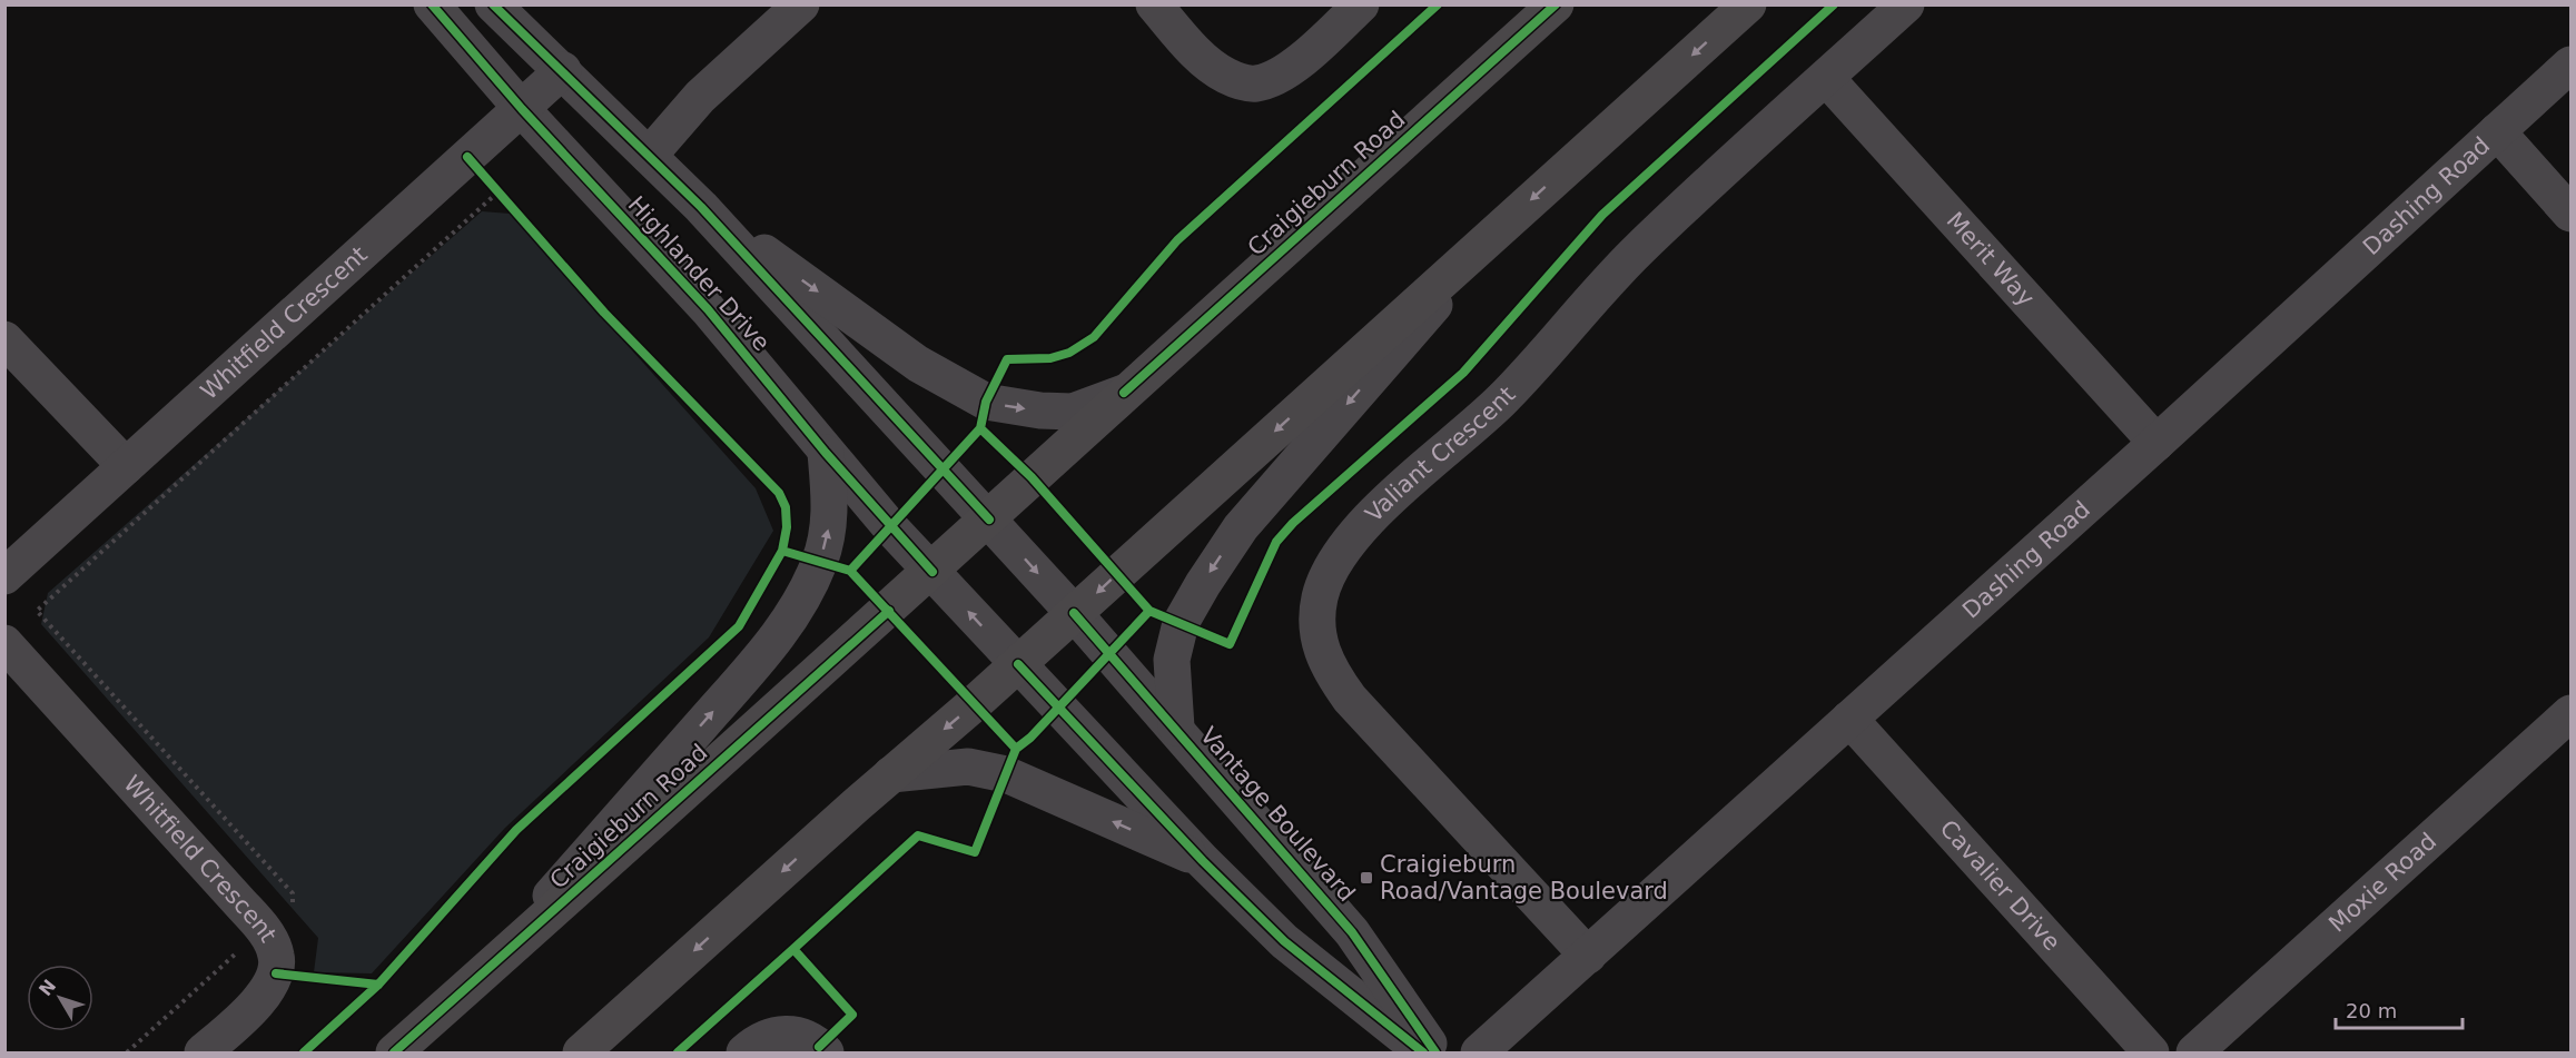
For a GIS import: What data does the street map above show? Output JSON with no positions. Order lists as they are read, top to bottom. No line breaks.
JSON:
{"streets":{"main road":["Craigieburn Road"],"street":["Dashing Road","Merit Way","Highlander Drive","Whitfield Crescent","Valiant Crescent","Vantage Boulevard","Moxie Road","Cavalier Drive"]},"crossings":[["Craigieburn Road","Highlander Drive"],["Dashing Road","Merit Way"],["Dashing Road","Valiant Crescent"],["Dashing Road","Cavalier Drive"],["Merit Way","Valiant Crescent"],["Highlander Drive","Whitfield Crescent"],["Highlander Drive","Vantage Boulevard"]],"places":{"transit":["Craigieburn Road/Vantage Boulevard"]},"scale_bar":"20 m","north":"top left"}
